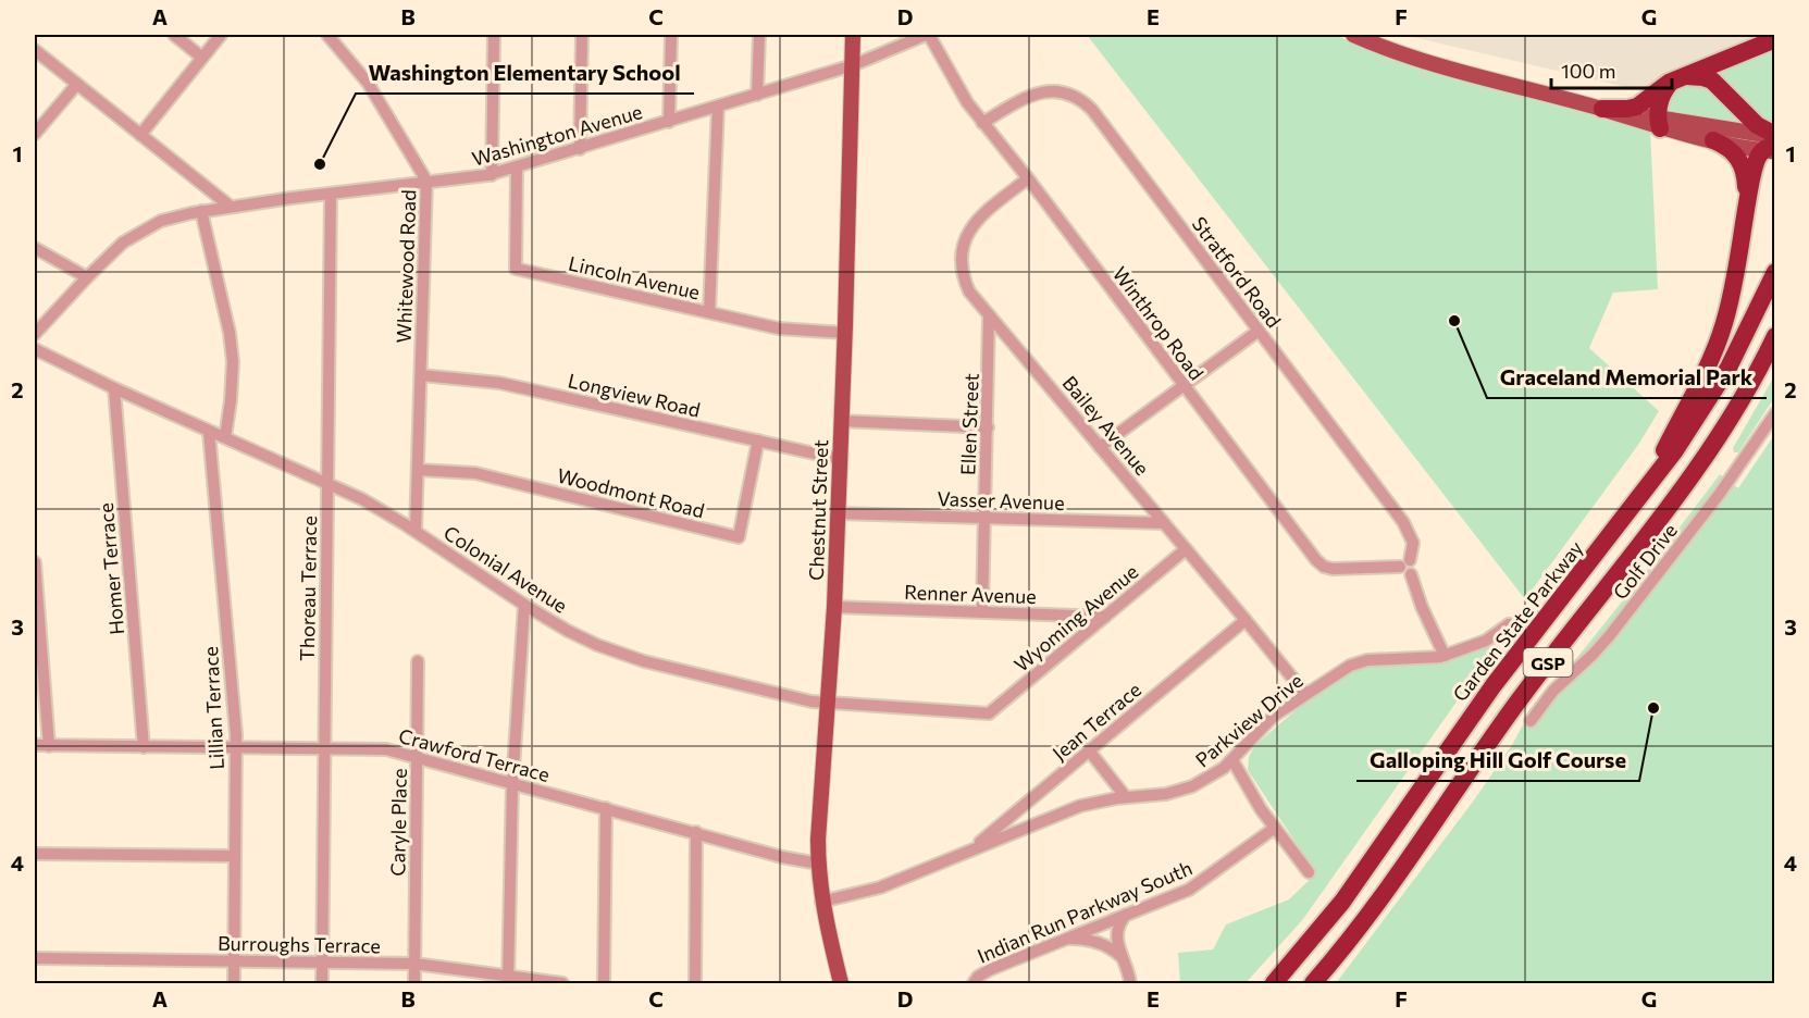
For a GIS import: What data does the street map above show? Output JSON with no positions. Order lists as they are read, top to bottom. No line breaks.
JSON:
{"streets":{"highway":["Garden State Parkway","GSP"],"main road":["Chestnut Street"],"street":["Washington Avenue","Whitewood Road","Stratford Road","Lincoln Avenue","Winthrop Road","Longview Road","Ellen Street","Bailey Avenue","Woodmont Road","Vasser Avenue","Golf Drive","Homer Terrace","Colonial Avenue","Thoreau Terrace","Renner Avenue","Wyoming Avenue","Lillian Terrace","Parkview Drive","Jean Terrace","Crawford Terrace","Caryle Place","Indian Run Parkway South","Burroughs Terrace"]},"crossings":[["Washington Avenue","Whitewood Road"],["Washington Avenue","Lincoln Avenue"],["Washington Avenue","Winthrop Road"],["Washington Avenue","Chestnut Street"],["Washington Avenue","Thoreau Terrace"],["Whitewood Road","Longview Road"],["Whitewood Road","Woodmont Road"],["Whitewood Road","Colonial Avenue"],["Stratford Road","Winthrop Road"],["Stratford Road","Parkview Drive"],["Lincoln Avenue","Chestnut Street"],["Winthrop Road","Bailey Avenue"],["Longview Road","Woodmont Road"],["Longview Road","Chestnut Street"],["Ellen Street","Bailey Avenue"],["Ellen Street","Vasser Avenue"],["Ellen Street","Renner Avenue"],["Bailey Avenue","Vasser Avenue"],["Bailey Avenue","Wyoming Avenue"],["Bailey Avenue","Parkview Drive"],["Bailey Avenue","Jean Terrace"],["Vasser Avenue","Chestnut Street"],["Chestnut Street","Colonial Avenue"],["Chestnut Street","Renner Avenue"],["Chestnut Street","Parkview Drive"],["Chestnut Street","Crawford Terrace"],["Homer Terrace","Colonial Avenue"],["Homer Terrace","Crawford Terrace"],["Colonial Avenue","Thoreau Terrace"],["Colonial Avenue","Wyoming Avenue"],["Colonial Avenue","Lillian Terrace"],["Thoreau Terrace","Crawford Terrace"],["Thoreau Terrace","Burroughs Terrace"],["Renner Avenue","Wyoming Avenue"],["Lillian Terrace","Crawford Terrace"],["Lillian Terrace","Burroughs Terrace"],["Parkview Drive","Jean Terrace"],["Crawford Terrace","Caryle Place"],["Caryle Place","Burroughs Terrace"]],"places":["Washington Elementary School","Graceland Memorial Park","Galloping Hill Golf Course"],"scale_bar":"100 m","grid":{"columns":["A","B","C","D","E","F","G"],"rows":["1","2","3","4"]}}
